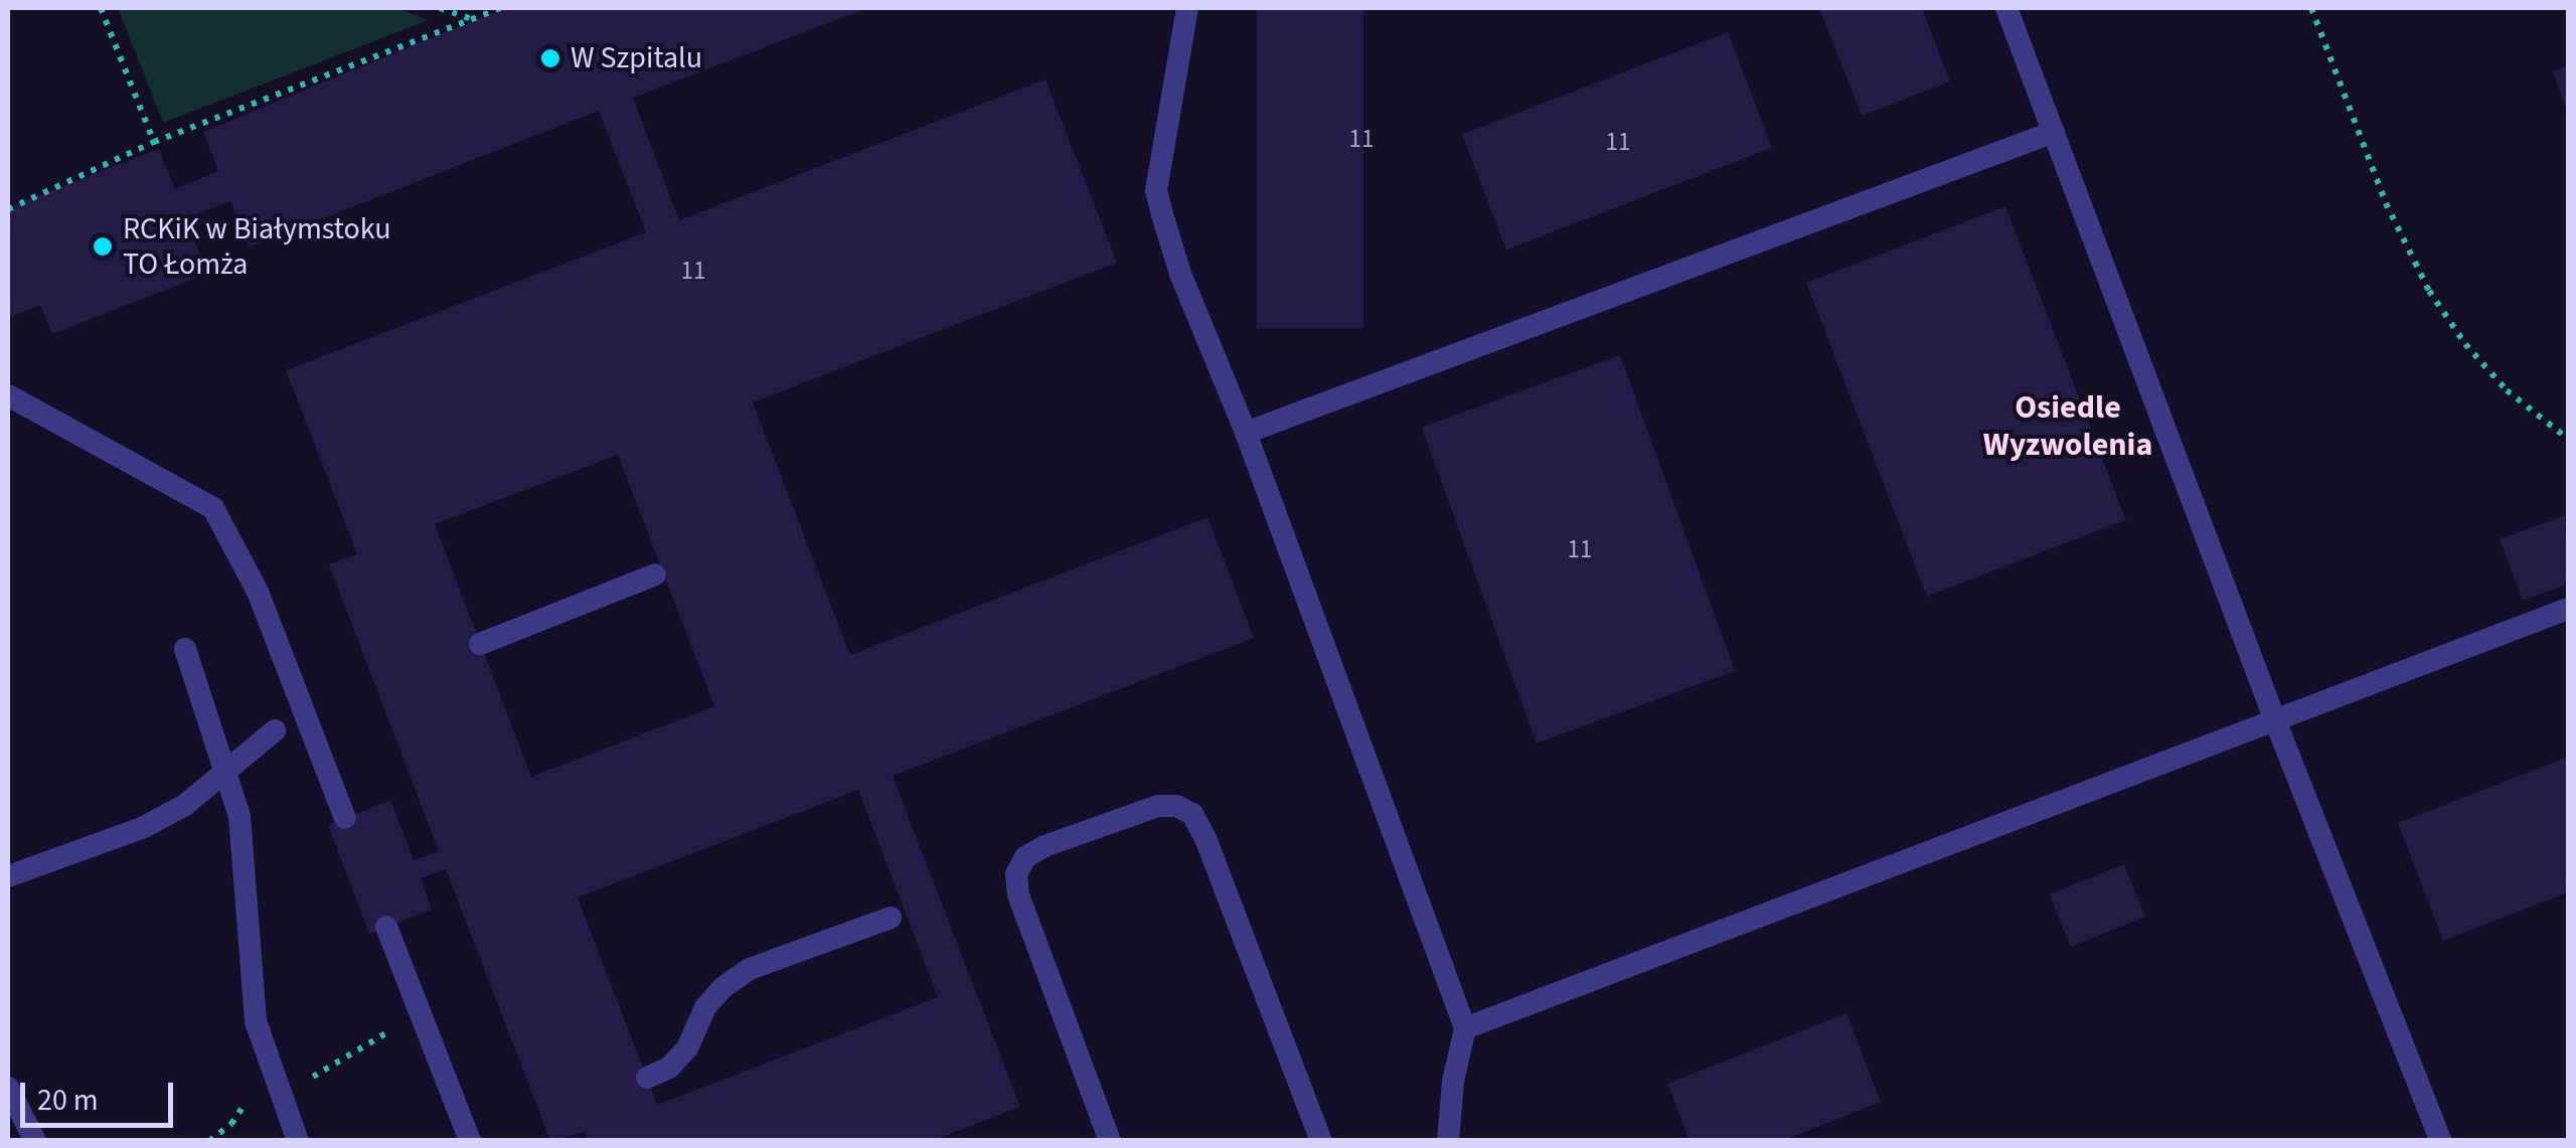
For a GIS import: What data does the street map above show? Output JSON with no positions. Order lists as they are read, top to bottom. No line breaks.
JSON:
{"districts":["Osiedle Wyzwolenia"],"places":["W Szpitalu","RCKiK w Białymstoku TO Łomża"],"house_numbers":["11","11","11","11"],"scale_bar":"20 m"}
